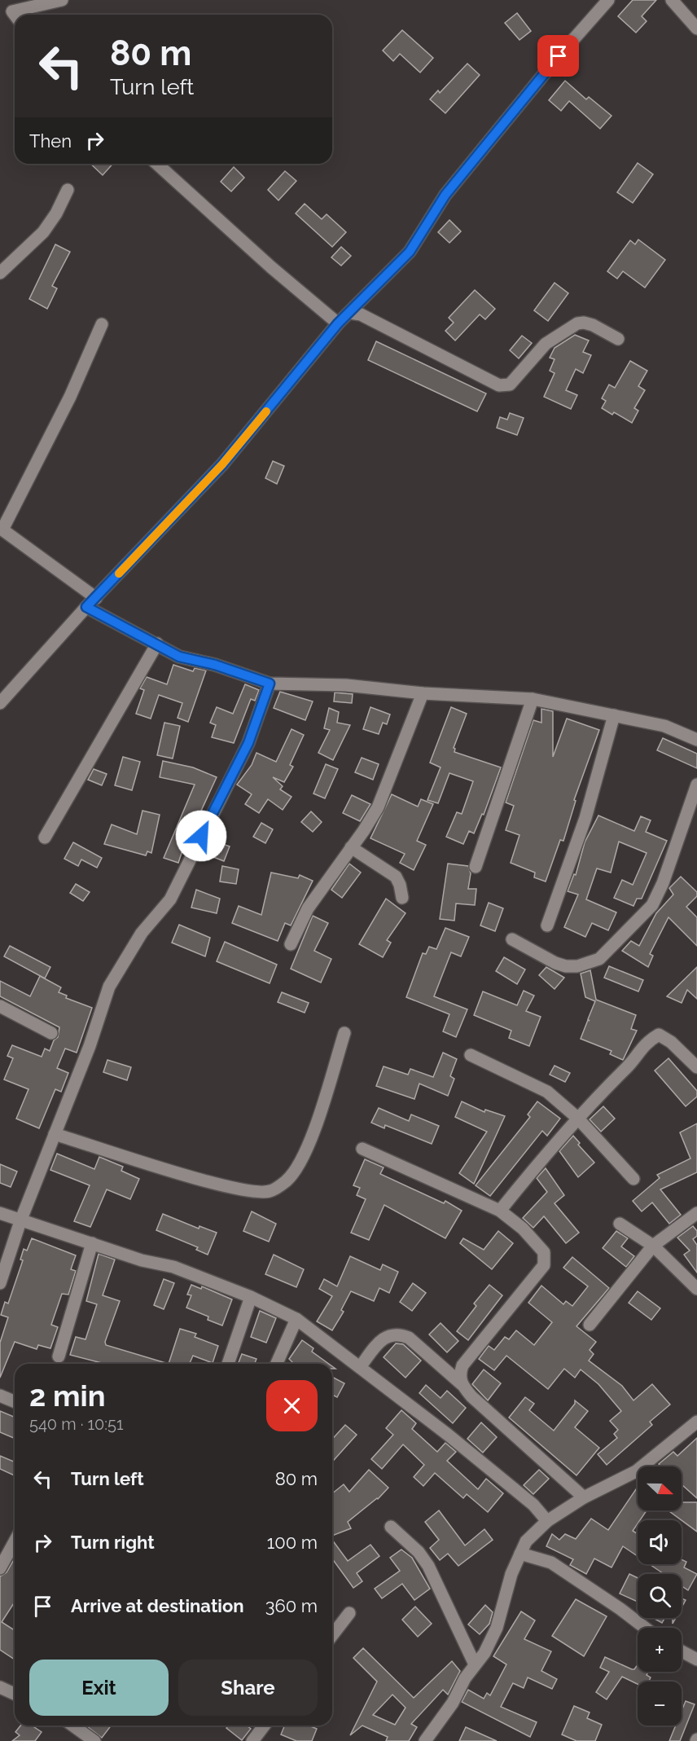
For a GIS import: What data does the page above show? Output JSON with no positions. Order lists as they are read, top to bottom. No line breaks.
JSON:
{"north":"right","page":{"turn":["80 m","Turn left"],"then":"Then","heading":["2 min","540 m · 10:51"],"list":[{"name":"Turn left","value":"80 m"},{"name":"Turn right","value":"100 m"},{"name":"Arrive at destination","value":"360 m"}],"map_buttons":["+","−"],"buttons":["Exit","Share"]}}
